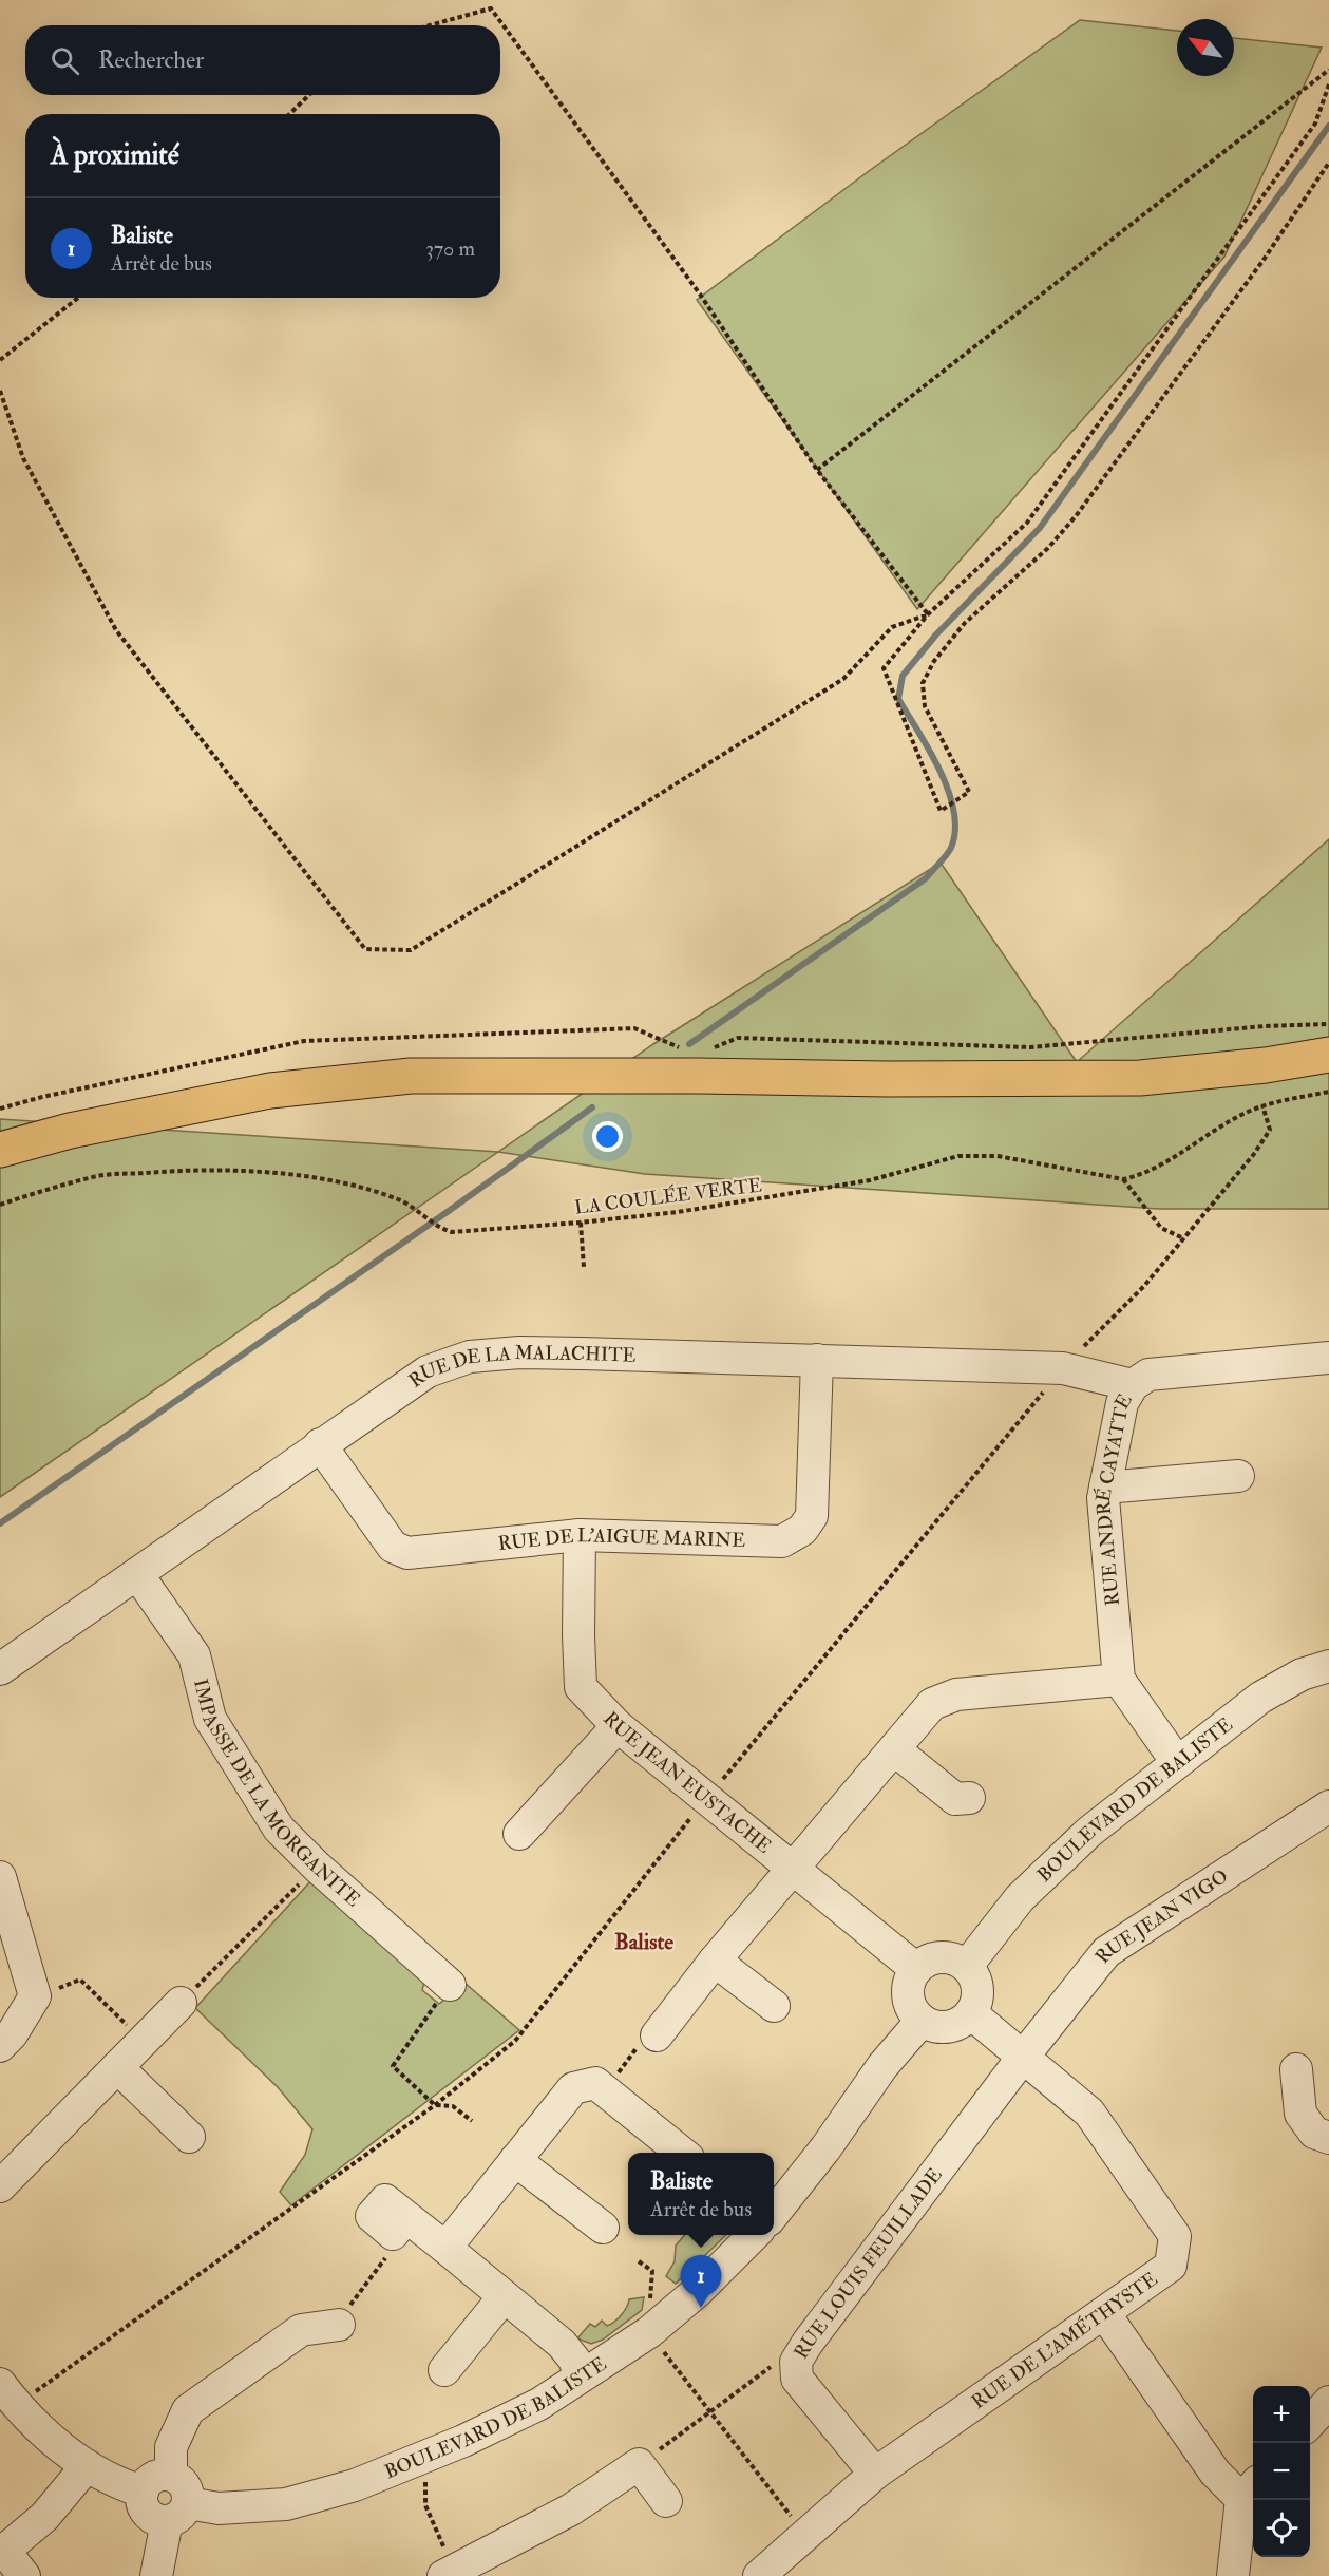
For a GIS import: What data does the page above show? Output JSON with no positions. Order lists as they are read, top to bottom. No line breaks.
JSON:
{"streets":{"street":["RUE DE LA MALACHITE","RUE ANDRÉ CAYATTE","RUE DE L'AIGUE MARINE","RUE JEAN EUSTACHE","IMPASSE DE LA MORGANITE","BOULEVARD DE BALISTE","RUE JEAN VIGO","RUE LOUIS FEUILLADE","RUE DE L'AMÉTHYSTE"],"path":["LA COULÉE VERTE"]},"crossings":[["RUE DE LA MALACHITE","RUE ANDRÉ CAYATTE"],["RUE DE LA MALACHITE","RUE DE L'AIGUE MARINE"],["RUE DE LA MALACHITE","IMPASSE DE LA MORGANITE"],["RUE DE L'AIGUE MARINE","RUE JEAN EUSTACHE"],["RUE JEAN EUSTACHE","BOULEVARD DE BALISTE"],["RUE JEAN EUSTACHE","RUE DE L'AMÉTHYSTE"],["BOULEVARD DE BALISTE","RUE DE L'AMÉTHYSTE"],["RUE JEAN VIGO","RUE LOUIS FEUILLADE"],["RUE JEAN VIGO","RUE DE L'AMÉTHYSTE"],["RUE LOUIS FEUILLADE","RUE DE L'AMÉTHYSTE"]],"districts":["Baliste"],"north":"top left","page":{"search":"Rechercher","heading":"À proximité","list":[{"mark":"1","name":"Baliste","note":"Arrêt de bus","value":"370 m"}],"popup":["Baliste","Arrêt de bus"],"pins":"1","map_buttons":["+","−"]}}
